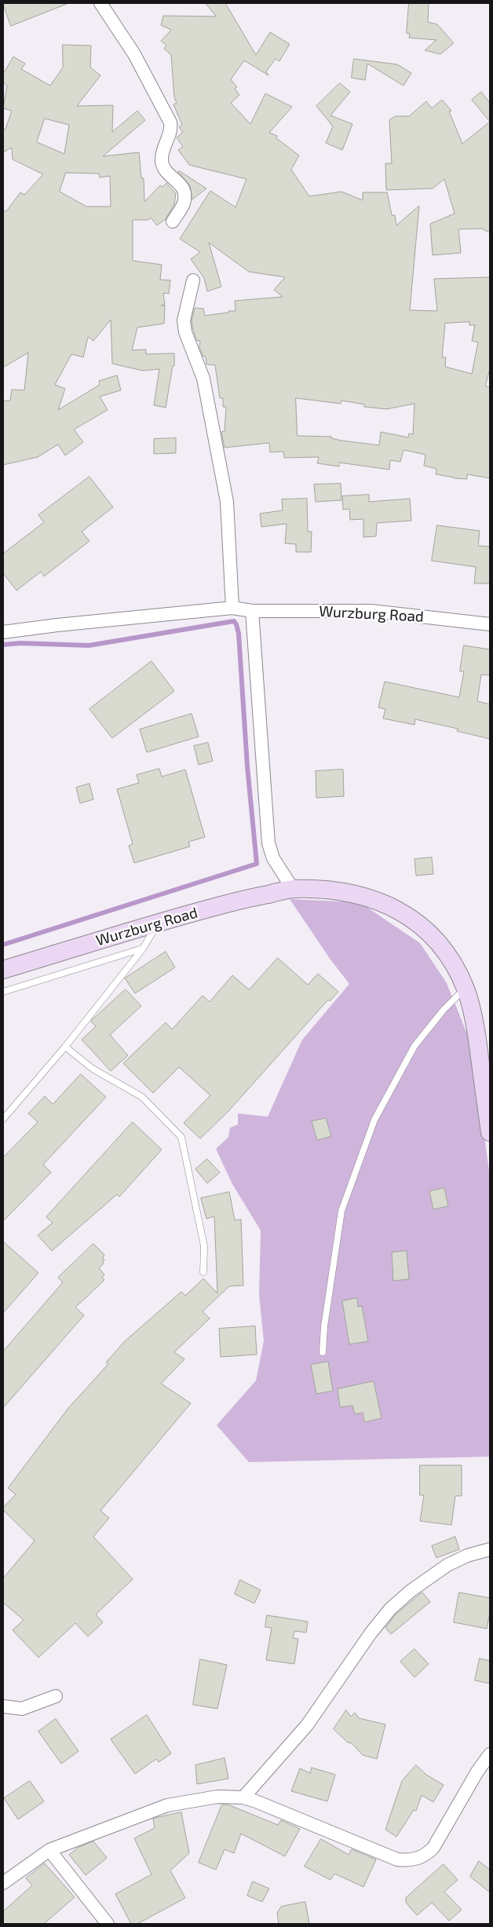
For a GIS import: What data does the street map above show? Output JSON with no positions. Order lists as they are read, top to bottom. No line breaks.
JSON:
{"streets":{"main road":["Wurzburg Road"]}}
